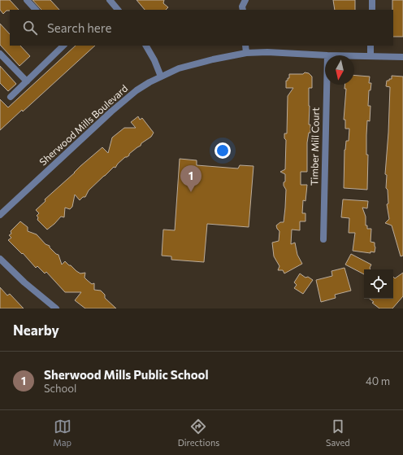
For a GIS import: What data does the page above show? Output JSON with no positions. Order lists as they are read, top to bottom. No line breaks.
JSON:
{"streets":{"street":["Sherwood Mills Boulevard","Timber Mill Court"]},"north":"bottom","page":{"search":"Search here","pins":"1","heading":"Nearby","list":[{"mark":"1","name":"Sherwood Mills Public School","note":"School","value":"40 m"}],"nav":["Map","Directions","Saved"]}}
